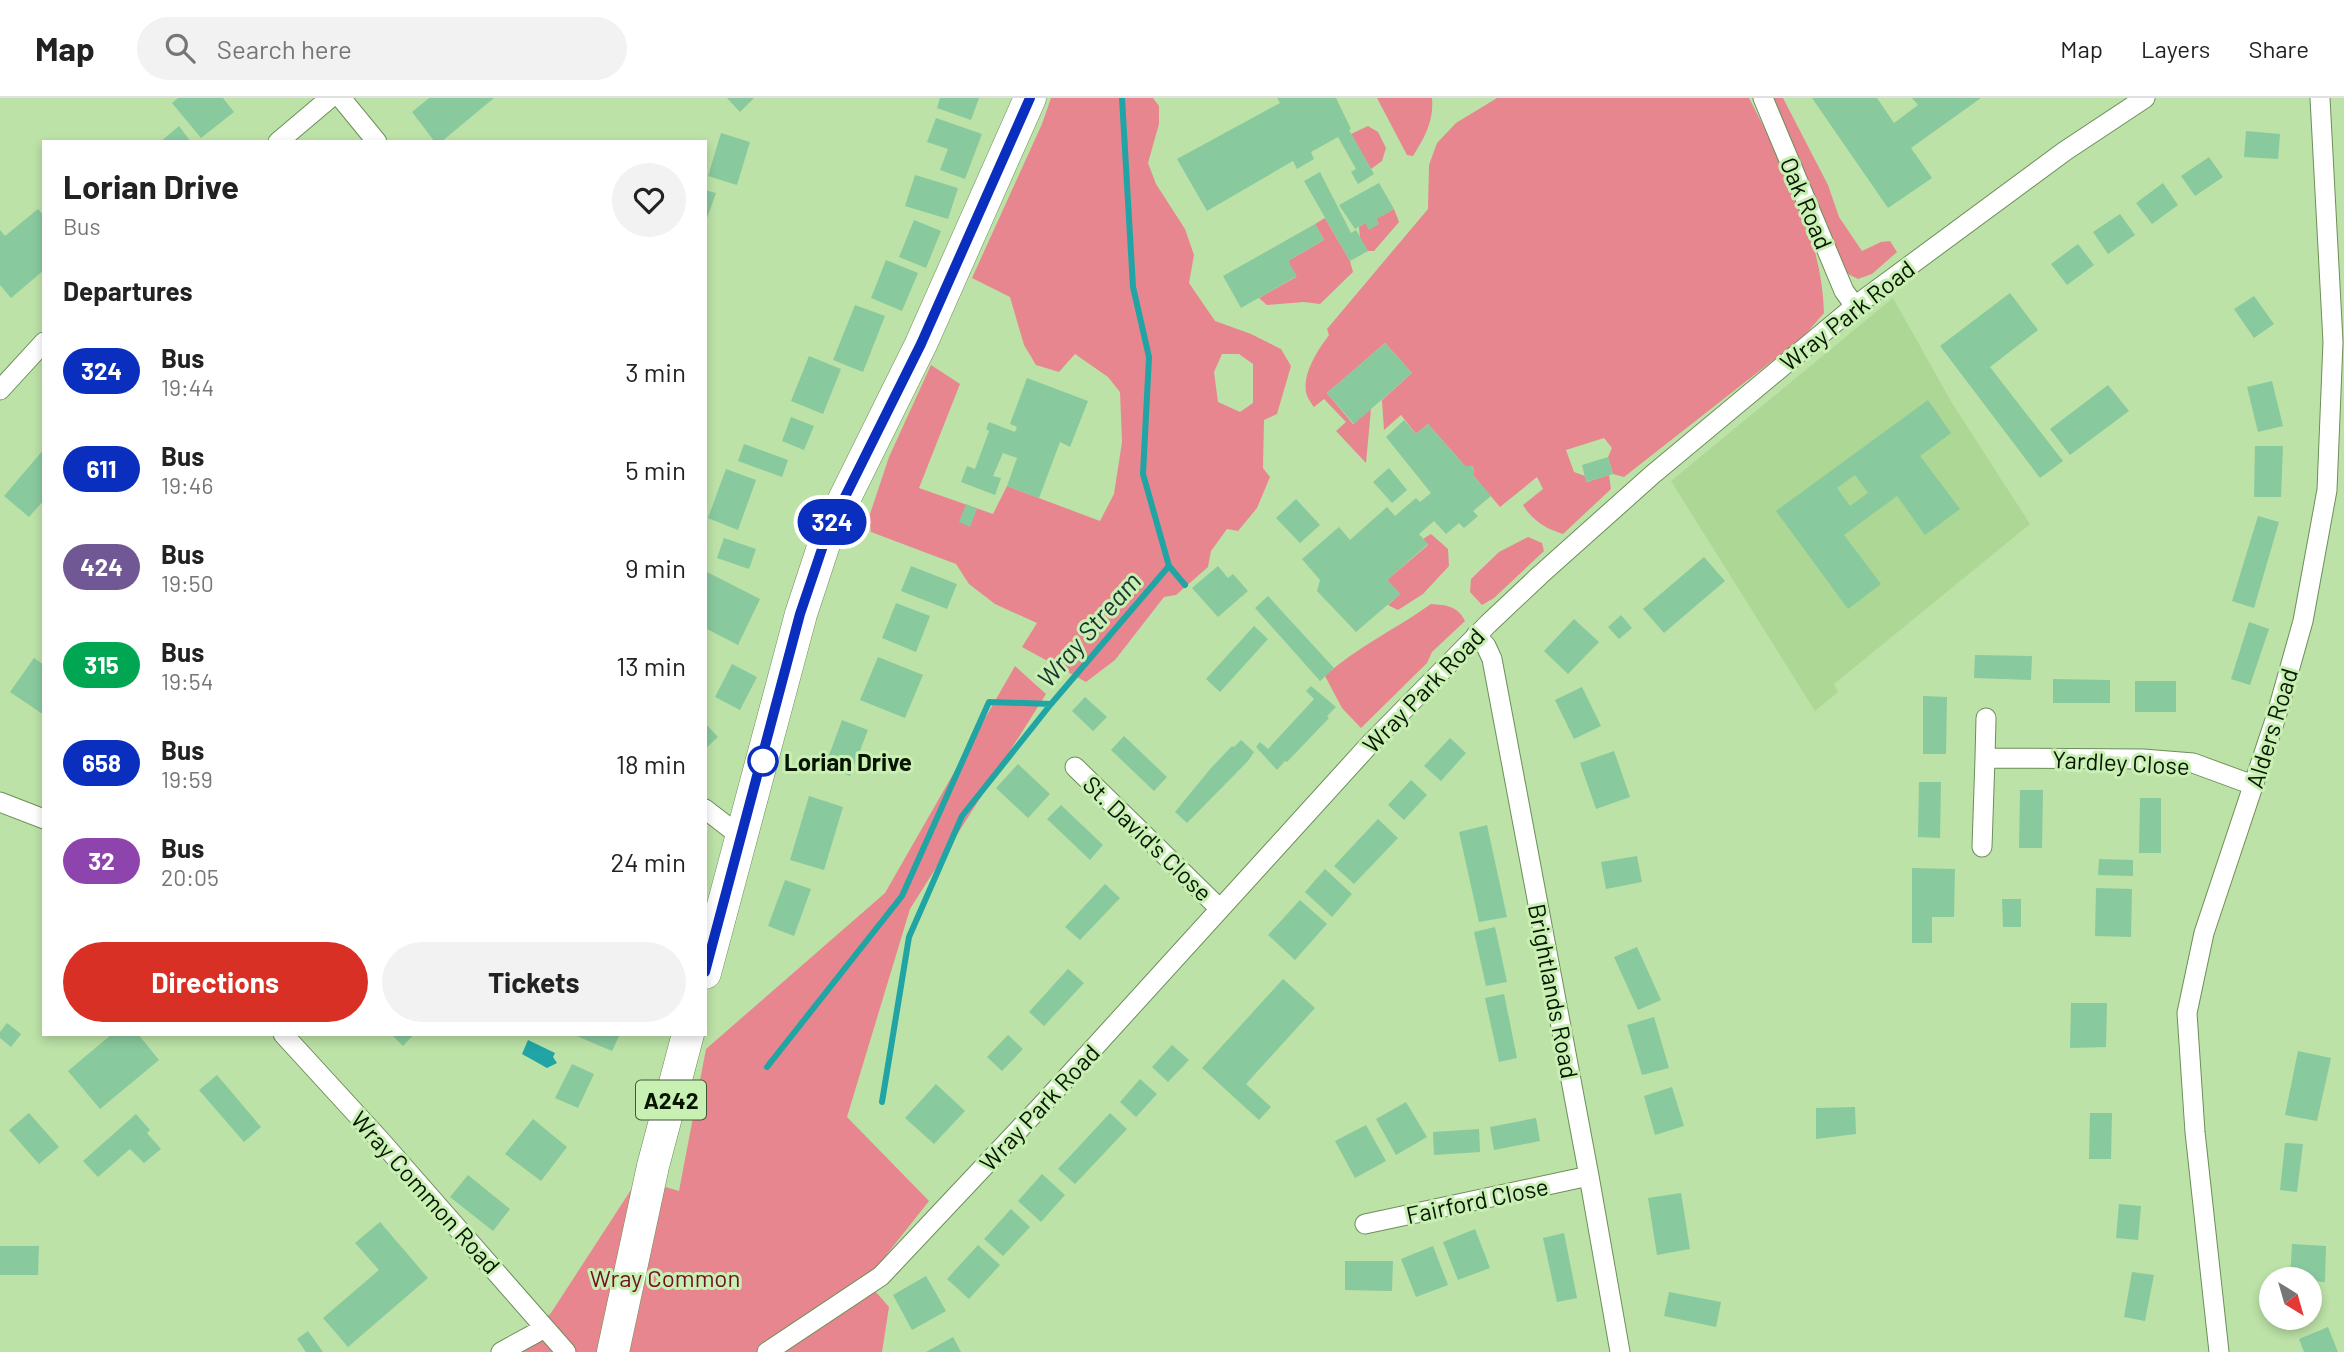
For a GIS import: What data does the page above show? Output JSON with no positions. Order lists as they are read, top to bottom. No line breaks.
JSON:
{"streets":{"main road":["A242"],"street":["Oak Road","Wray Park Road","Alders Road","Yardley Close","St. David's Close","Brightlands Road","Wray Common Road","Fairford Close"]},"crossings":[["Oak Road","Wray Park Road"],["Wray Park Road","St. David's Close"],["Wray Park Road","Brightlands Road"],["Alders Road","Yardley Close"],["Brightlands Road","Fairford Close"]],"water":["Wray Stream"],"parks":["Wray Common"],"places":["Lorian Drive"],"lines":["bus line 324"],"north":"bottom right","page":{"header":"Map","search":"Search here","nav":["Map","Layers","Share"],"on_map":"324","heading":[["Lorian Drive","Bus"],"Departures"],"list":[{"mark":"324","name":"Bus","note":"19:44","value":"3 min"},{"mark":"611","name":"Bus","note":"19:46","value":"5 min"},{"mark":"424","name":"Bus","note":"19:50","value":"9 min"},{"mark":"315","name":"Bus","note":"19:54","value":"13 min"},{"mark":"658","name":"Bus","note":"19:59","value":"18 min"},{"mark":"32","name":"Bus","note":"20:05","value":"24 min"}],"buttons":["Directions","Tickets"]}}
